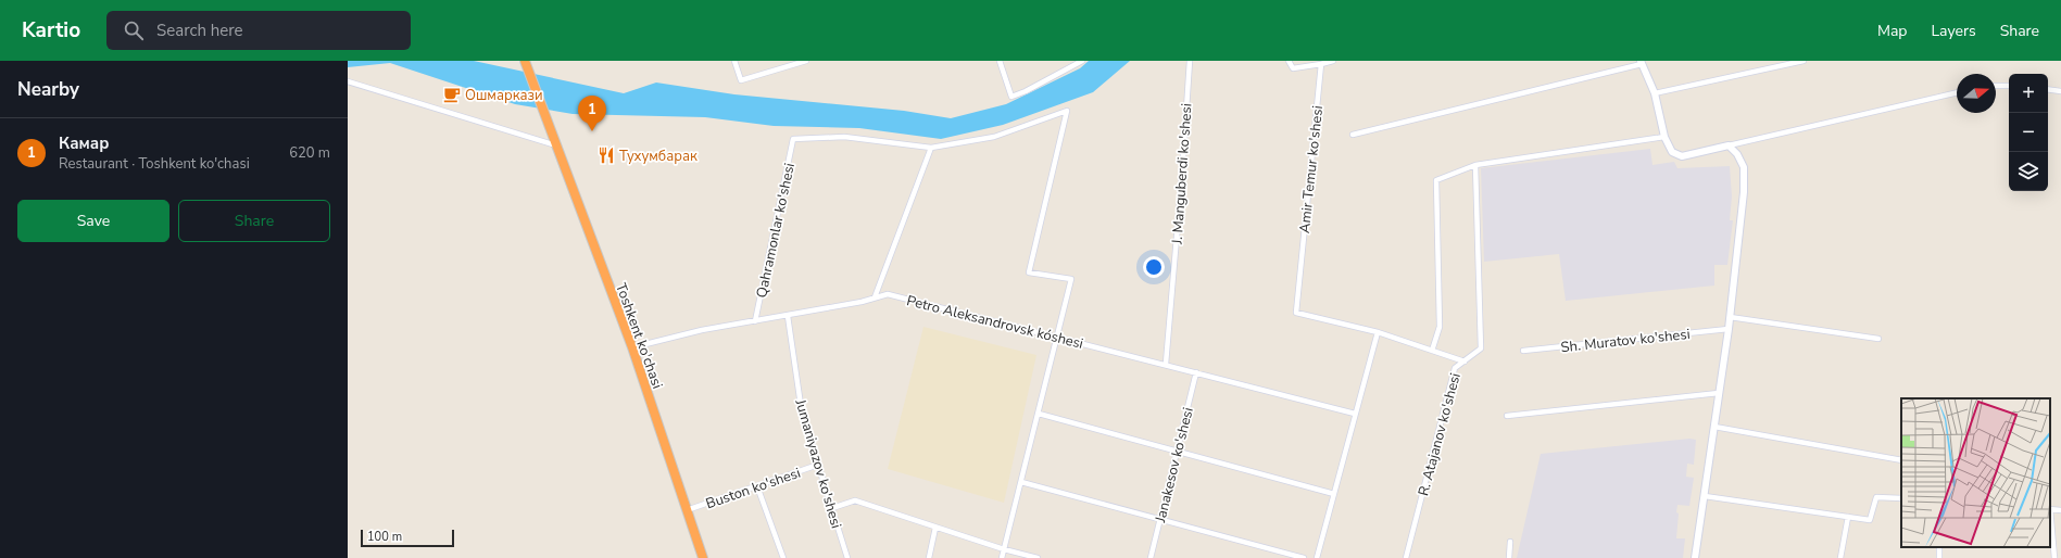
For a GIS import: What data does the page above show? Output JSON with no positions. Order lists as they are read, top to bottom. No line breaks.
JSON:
{"streets":{"highway":["Toshkent ko'chasi"],"street":["Amir Temur ko'shesi","J. Manguberdi ko'shesi","Qahramonlar ko'shesi","Petro Aleksandrovsk kóshesi","Sh. Muratov ko'shesi","R. Atajanov ko'shesi","Jumaniyazov ko'shesi","Janakesov ko'shesi","Buston ko'shesi"]},"crossings":[["J. Manguberdi ko'shesi","Petro Aleksandrovsk kóshesi"],["Qahramonlar ko'shesi","Petro Aleksandrovsk kóshesi"],["Petro Aleksandrovsk kóshesi","Toshkent ko'chasi"],["Petro Aleksandrovsk kóshesi","Jumaniyazov ko'shesi"],["Petro Aleksandrovsk kóshesi","Janakesov ko'shesi"],["Toshkent ko'chasi","Buston ko'shesi"],["Jumaniyazov ko'shesi","Buston ko'shesi"]],"places":{"cafe":["Ошмаркази"],"restaurant":["Тухумбарак"]},"scale_bar":"100 m","north":"right","page":{"header":"Kartio","search":"Search here","nav":["Map","Layers","Share"],"heading":"Nearby","map_buttons":["+","−"],"pins":"1","list":[{"mark":"1","name":"Камар","note":"Restaurant · Toshkent ko'chasi","value":"620 m"}],"buttons":["Save","Share"],"scale":"100 m"}}
